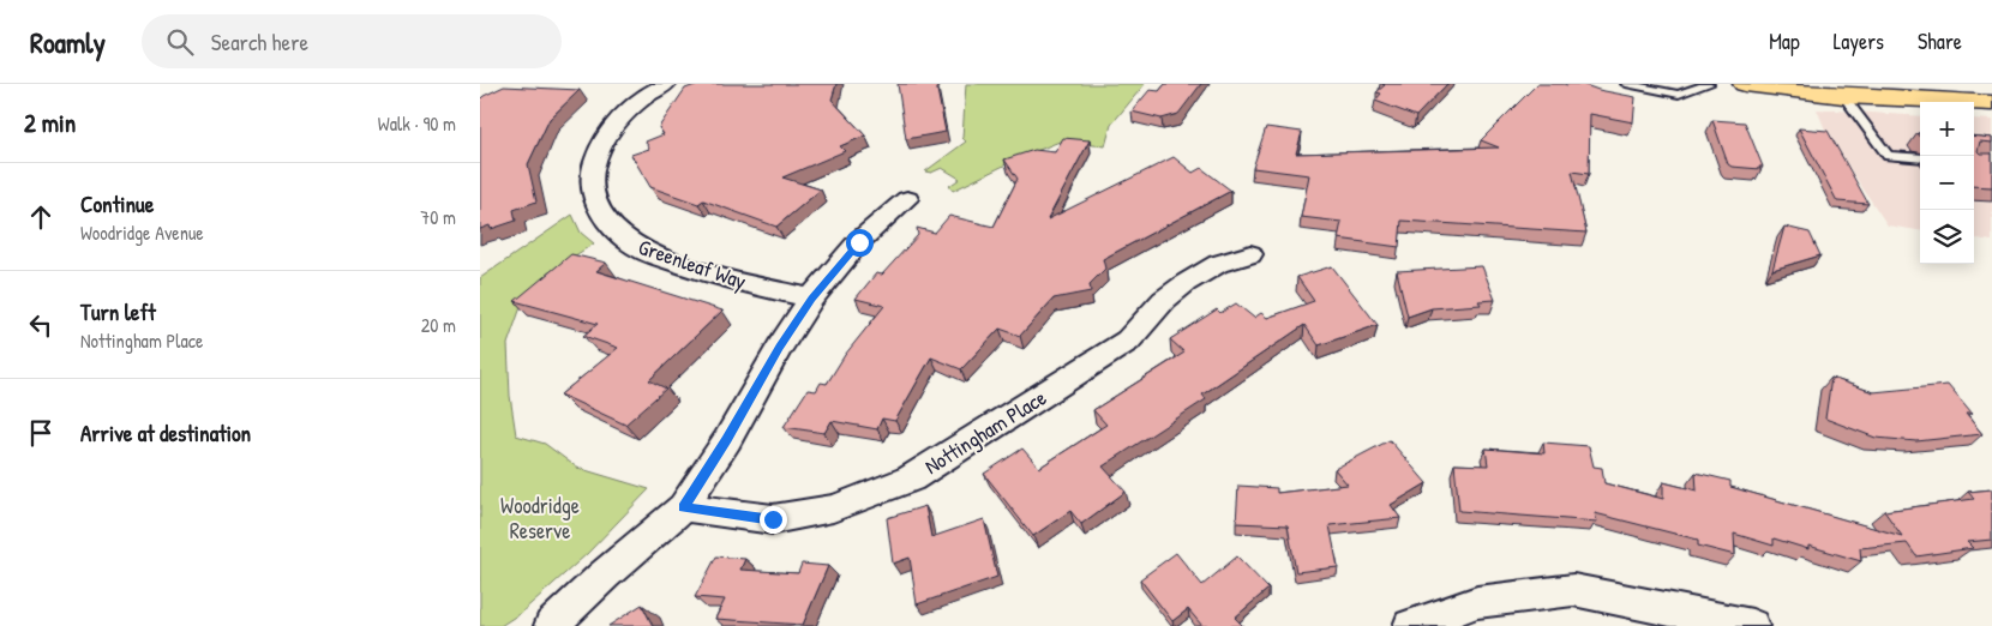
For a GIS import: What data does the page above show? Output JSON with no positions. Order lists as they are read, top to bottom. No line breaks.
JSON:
{"streets":{"street":["Greenleaf Way","Nottingham Place"]},"parks":["Woodridge Reserve"],"page":{"header":"Roamly","search":"Search here","nav":["Map","Layers","Share"],"heading":["2 min","Walk · 90 m"],"map_buttons":["+","−"],"list":[["Continue","Woodridge Avenue","70 m"],["Turn left","Nottingham Place","20 m"],"Arrive at destination"]}}
